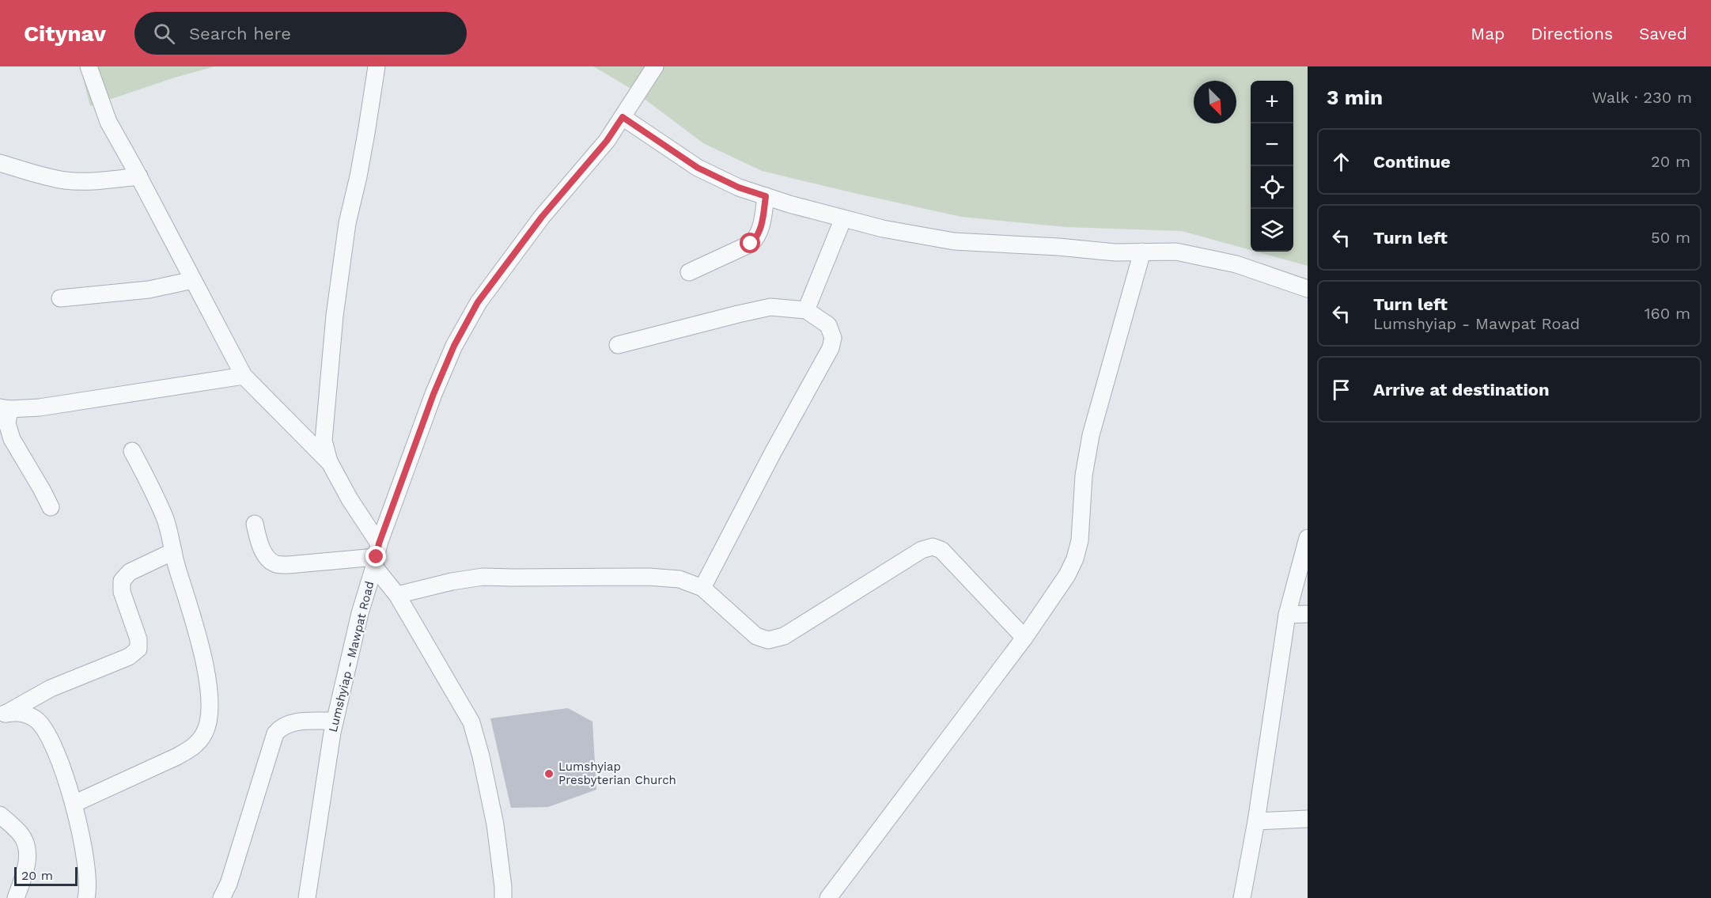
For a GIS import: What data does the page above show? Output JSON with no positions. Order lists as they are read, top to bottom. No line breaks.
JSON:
{"streets":{"street":["Lumshyiap - Mawpat Road"]},"places":["Lumshyiap Presbyterian Church"],"scale_bar":"20 m","north":"bottom right","page":{"header":"Citynav","search":"Search here","nav":["Map","Directions","Saved"],"heading":["3 min","Walk · 230 m"],"map_buttons":["+","−"],"list":[["Continue","20 m"],["Turn left","50 m"],["Turn left","Lumshyiap - Mawpat Road","160 m"],"Arrive at destination"],"scale":"20 m"}}
